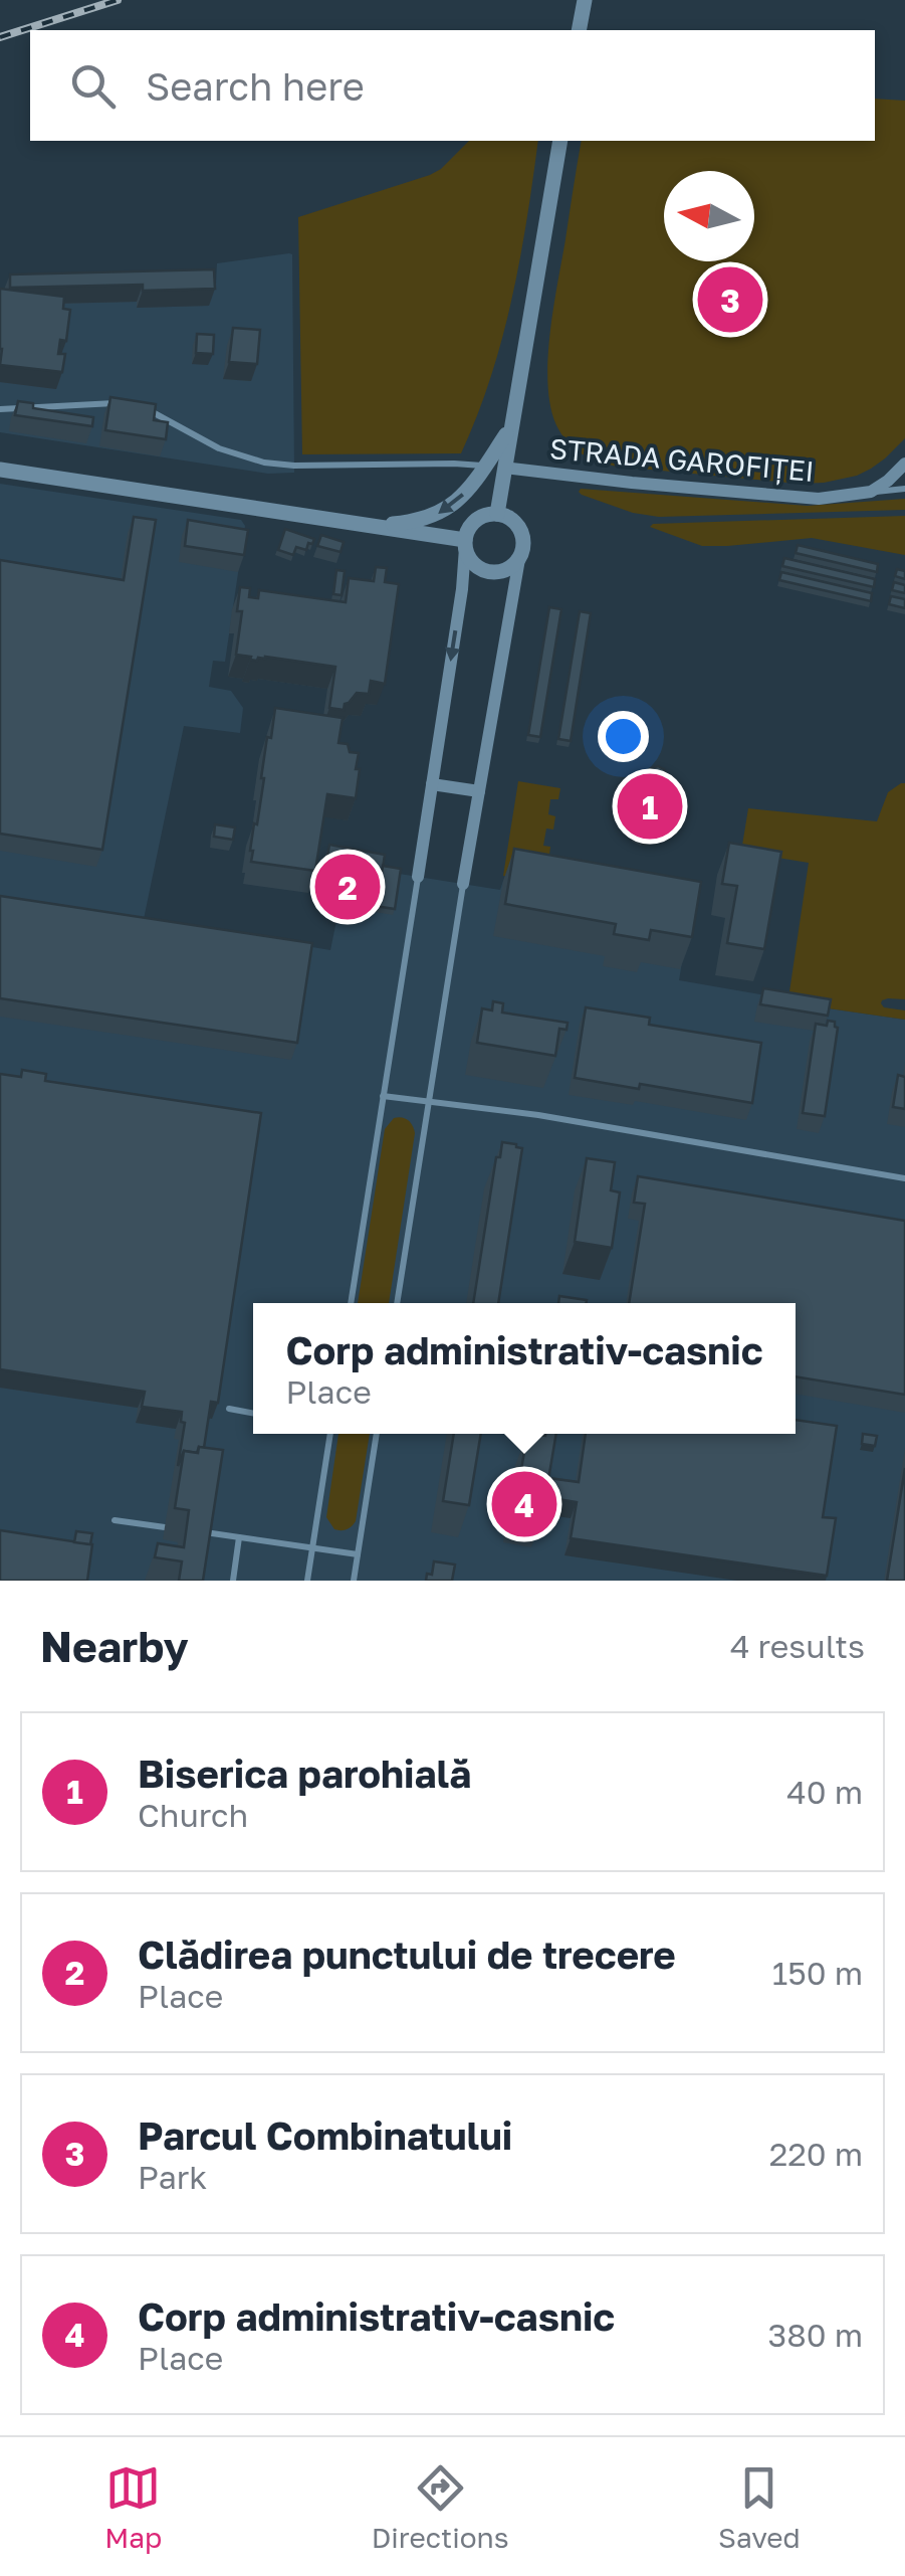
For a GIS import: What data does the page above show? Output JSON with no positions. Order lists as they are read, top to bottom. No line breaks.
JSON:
{"streets":{"street":["STRADA GAROFIȚEI"]},"north":"left","page":{"search":"Search here","pins":["3","1","2","4"],"popup":["Corp administrativ-casnic","Place"],"heading":["Nearby","4 results"],"list":[{"mark":"1","name":"Biserica parohială","note":"Church","value":"40 m"},{"mark":"2","name":"Clădirea punctului de trecere","note":"Place","value":"150 m"},{"mark":"3","name":"Parcul Combinatului","note":"Park","value":"220 m"},{"mark":"4","name":"Corp administrativ-casnic","note":"Place","value":"380 m"}],"nav":["Map","Directions","Saved"]}}
